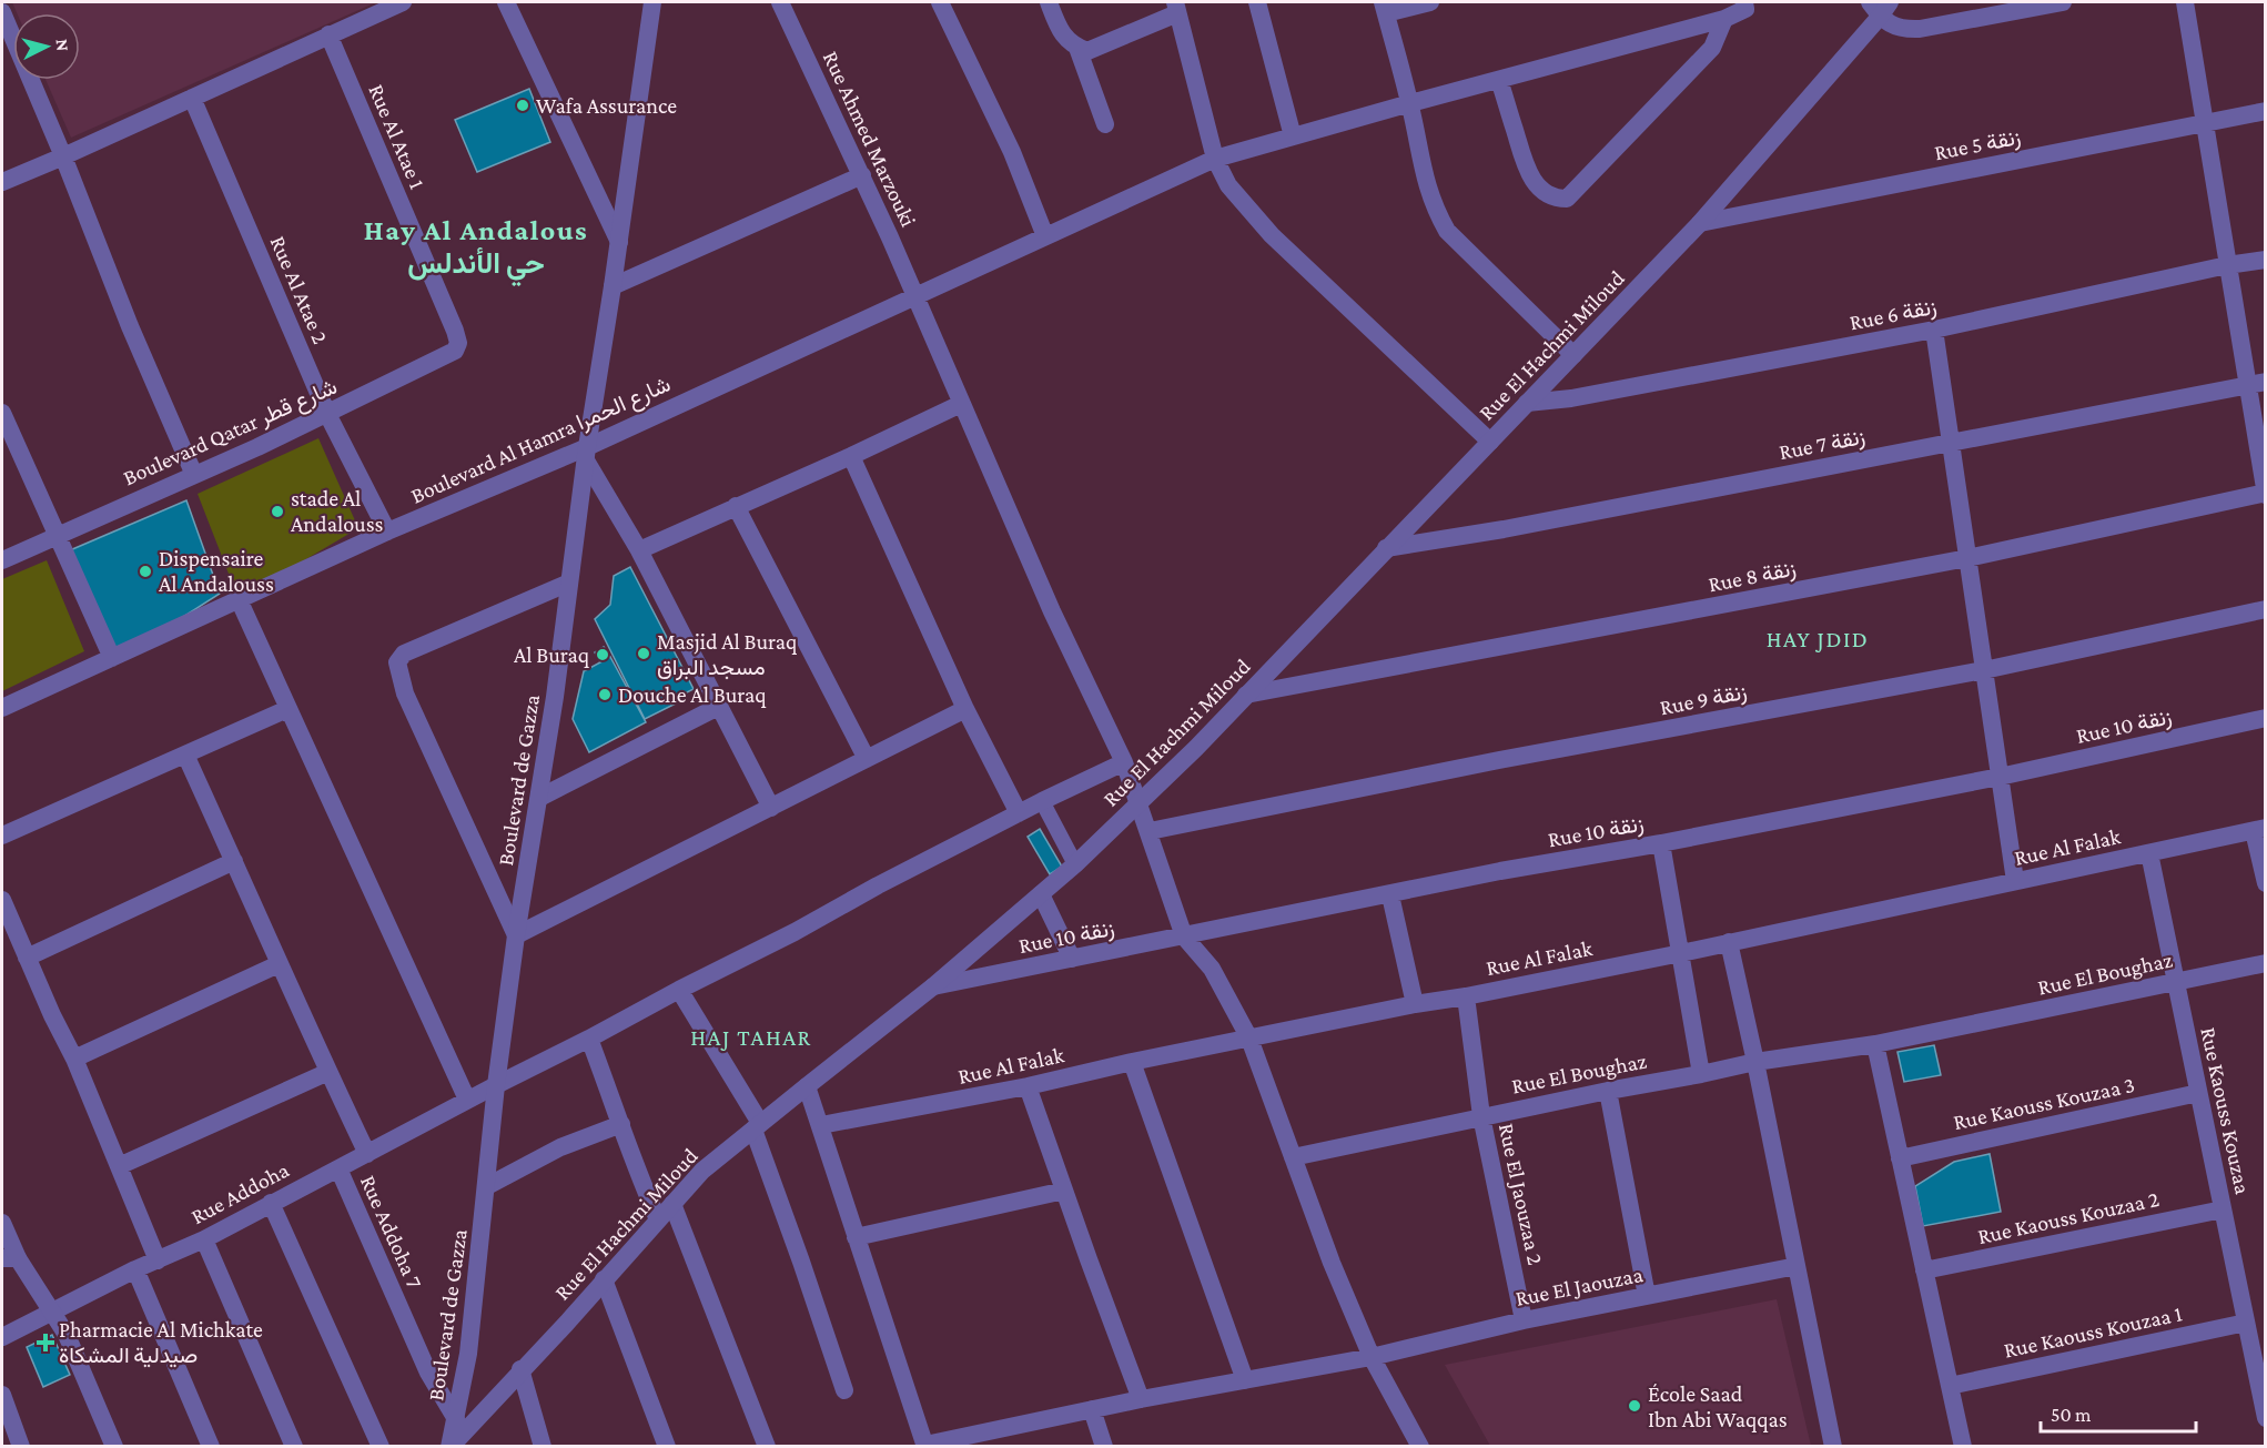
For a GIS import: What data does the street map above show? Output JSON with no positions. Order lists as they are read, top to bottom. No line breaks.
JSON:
{"streets":{"street":["Rue Al Atae 1","Rue Ahmed Marzouki","Rue 5 زنقة","Rue Al Atae 2","Rue 6 زنقة","Rue El Hachmi Miloud","Boulevard Qatar شارع قطر","Boulevard Al Hamra شارع الحمرا","Rue 7 زنقة","Rue 8 زنقة","Rue 9 زنقة","Rue 10 زنقة","Boulevard de Gazza","Rue Al Falak","Rue El Boughaz","Rue Kaouss Kouzaa 3","Rue Kaouss Kouzaa","Rue Addoha","Rue El Jaouzaa 2","Rue Kaouss Kouzaa 2","Rue Addoha 7","Rue El Jaouzaa","Rue Kaouss Kouzaa 1"]},"crossings":[["Rue Al Atae 1","Boulevard Qatar شارع قطر"],["Rue Ahmed Marzouki","Rue El Hachmi Miloud"],["Rue Ahmed Marzouki","Boulevard Al Hamra شارع الحمرا"],["Rue Ahmed Marzouki","Rue 9 زنقة"],["Rue Ahmed Marzouki","Rue 10 زنقة"],["Rue Ahmed Marzouki","Rue Addoha"],["Rue 5 زنقة","Rue El Hachmi Miloud"],["Rue Al Atae 2","Boulevard Qatar شارع قطر"],["Rue Al Atae 2","Boulevard Al Hamra شارع الحمرا"],["Rue 6 زنقة","Rue El Hachmi Miloud"],["Rue El Hachmi Miloud","Rue 7 زنقة"],["Rue El Hachmi Miloud","Rue 8 زنقة"],["Rue El Hachmi Miloud","Rue 10 زنقة"],["Rue El Hachmi Miloud","Boulevard de Gazza"],["Boulevard Al Hamra شارع الحمرا","Boulevard de Gazza"],["Boulevard de Gazza","Rue Addoha"],["Boulevard de Gazza","Rue Addoha 7"],["Rue Al Falak","Rue Kaouss Kouzaa"],["Rue Al Falak","Rue El Jaouzaa 2"],["Rue El Boughaz","Rue Kaouss Kouzaa"],["Rue El Boughaz","Rue El Jaouzaa 2"],["Rue Kaouss Kouzaa 3","Rue Kaouss Kouzaa"],["Rue Kaouss Kouzaa","Rue Kaouss Kouzaa 2"],["Rue Kaouss Kouzaa","Rue Kaouss Kouzaa 1"],["Rue Addoha","Rue Addoha 7"],["Rue El Jaouzaa 2","Rue El Jaouzaa"]],"districts":["Hay Al Andalous حي الأندلس","HAY JDID","HAJ TAHAR"],"places":{"other":["Wafa Assurance","stade Al Andalouss","Dispensaire Al Andalouss","Masjid Al Buraq مسجد البراق","Al Buraq","Douche Al Buraq","École Saad Ibn Abi Waqqas"],"health":["Pharmacie Al Michkate صيدلية المشكاة"]},"scale_bar":"50 m","north":"right"}
